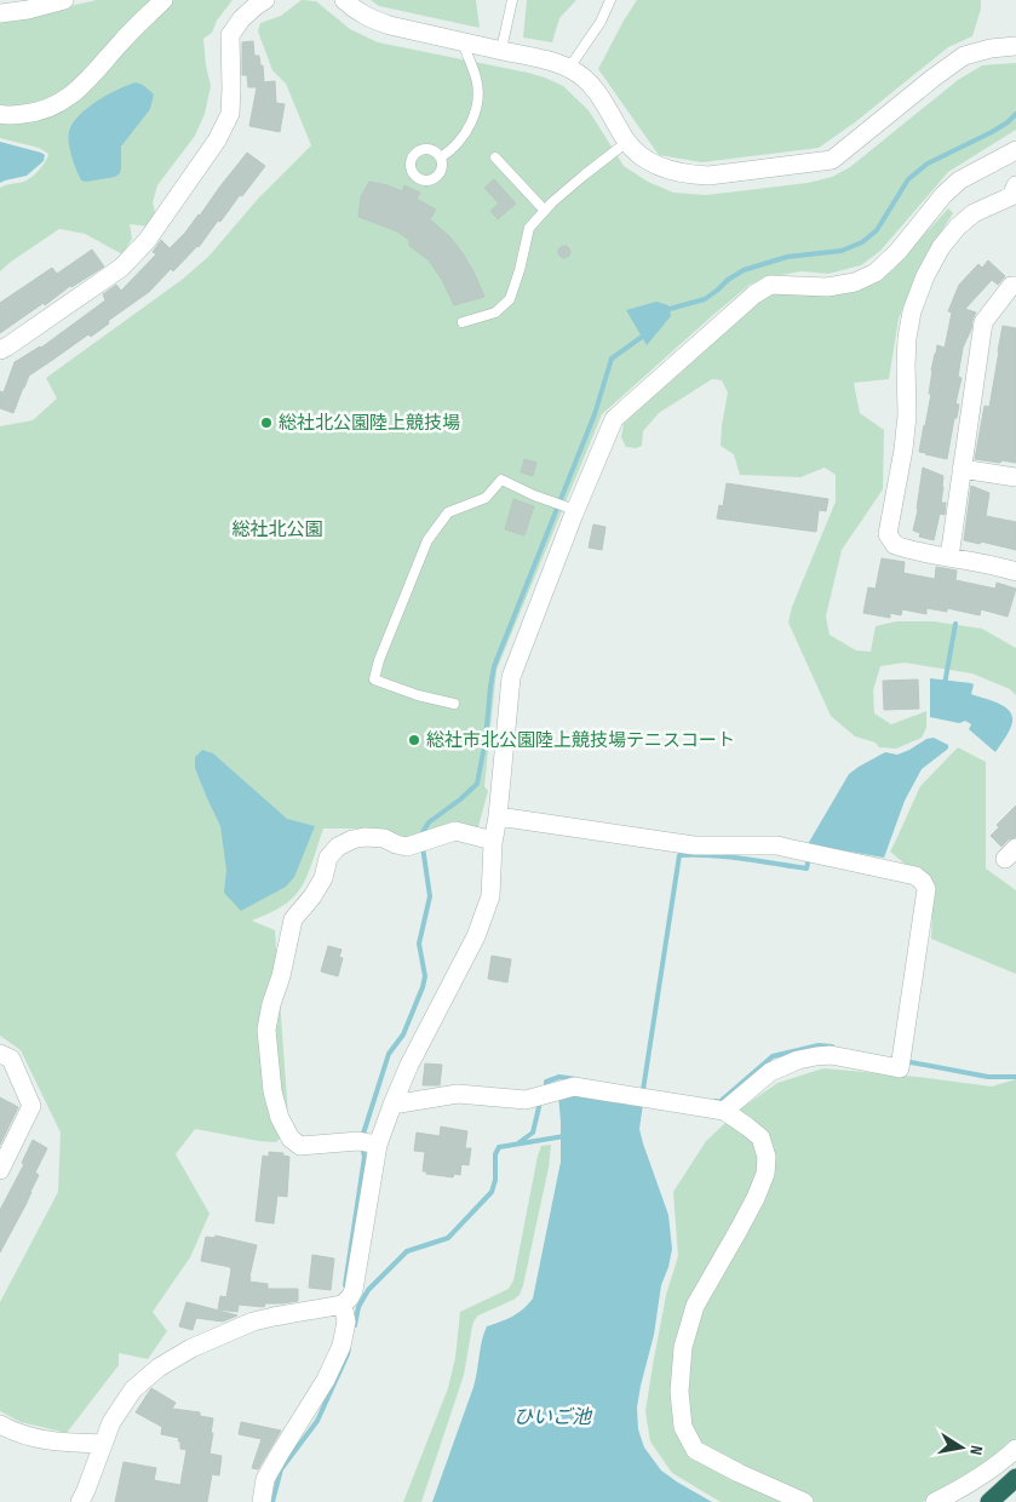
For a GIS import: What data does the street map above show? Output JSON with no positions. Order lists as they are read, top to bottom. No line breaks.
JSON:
{"water":["ひいご池"],"parks":["総社北公園"],"places":["総社北公園陸上競技場","総社市北公園陸上競技場テニスコート"],"north":"right"}
